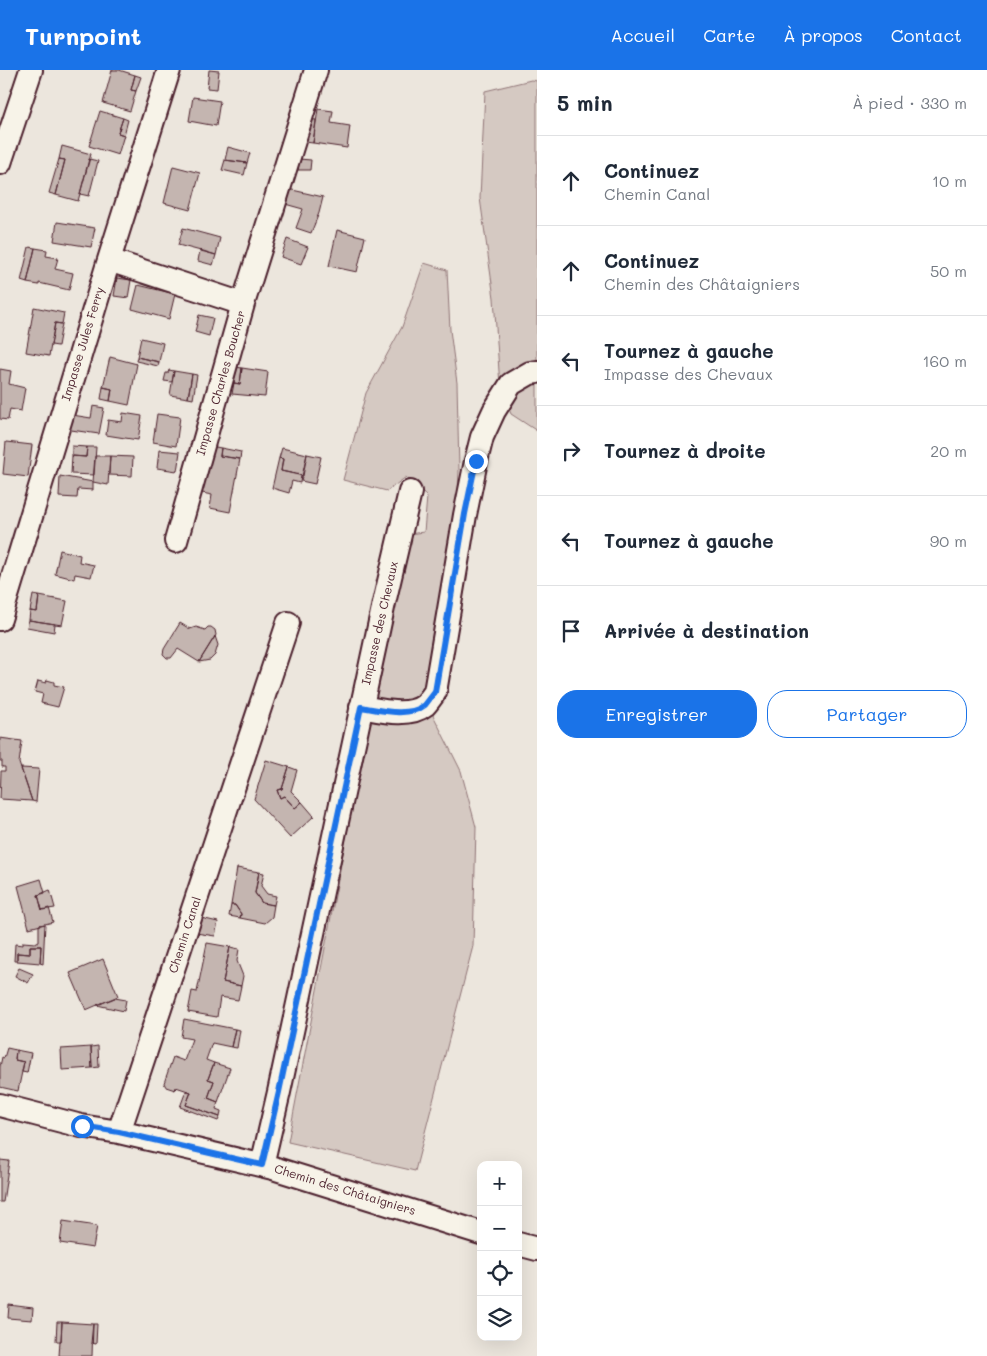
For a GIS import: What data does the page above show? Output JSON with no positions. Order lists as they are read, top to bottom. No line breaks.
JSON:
{"streets":{"street":["Impasse Jules Ferry","Impasse Charles Boucher","Impasse des Chevaux","Chemin Canal","Chemin des Châtaigniers"]},"crossings":[["Impasse Jules Ferry","Impasse Charles Boucher"],["Impasse des Chevaux","Chemin des Châtaigniers"],["Chemin Canal","Chemin des Châtaigniers"]],"page":{"header":"Turnpoint","nav":["Accueil","Carte","À propos","Contact"],"heading":["5 min","À pied · 330 m"],"list":[["Continuez","Chemin Canal","10 m"],["Continuez","Chemin des Châtaigniers","50 m"],["Tournez à gauche","Impasse des Chevaux","160 m"],["Tournez à droite","20 m"],["Tournez à gauche","90 m"],"Arrivée à destination"],"buttons":["Enregistrer","Partager"],"map_buttons":["+","−"]}}
